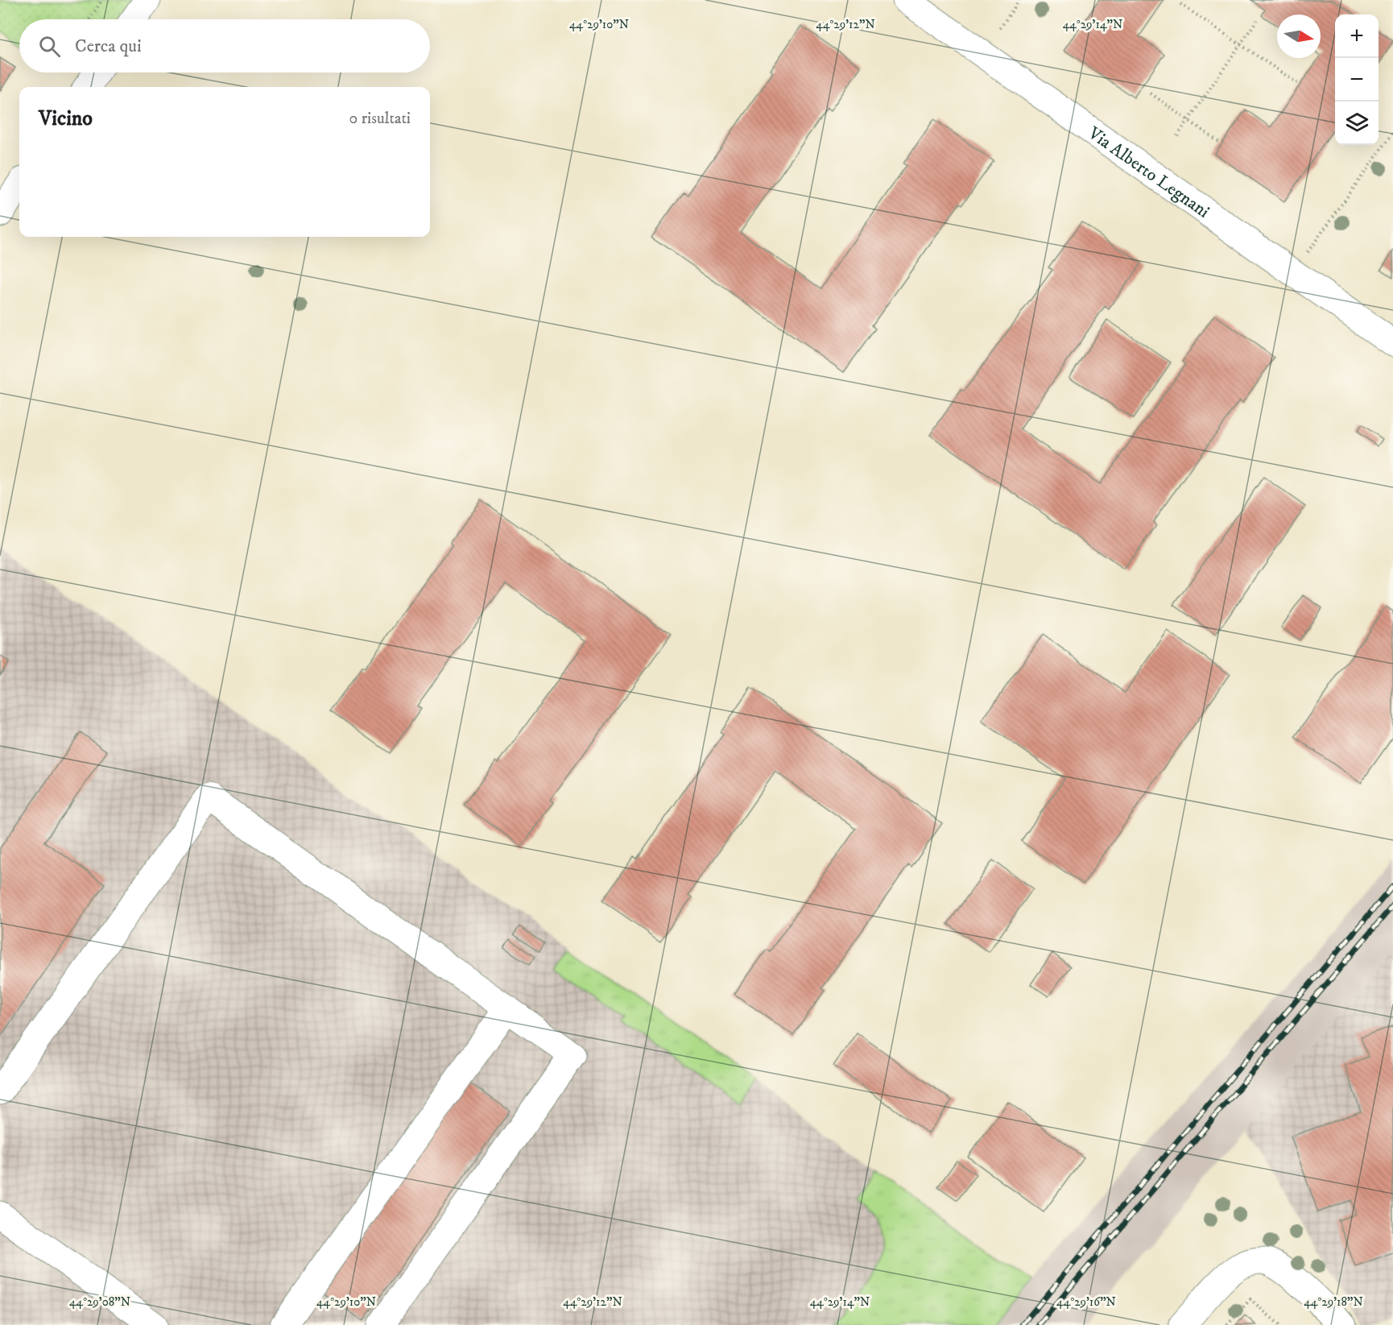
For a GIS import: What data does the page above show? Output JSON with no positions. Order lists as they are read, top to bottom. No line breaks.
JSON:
{"streets":{"street":["Via Alberto Legnani"]},"north":"right","page":{"map_buttons":["+","−"],"search":"Cerca qui","heading":["Vicino","0 risultati"]},"coordinates":["44°29'10\"N","44°29'12\"N","44°29'14\"N","44°29'08\"N","44°29'16\"N","44°29'18\"N"]}
